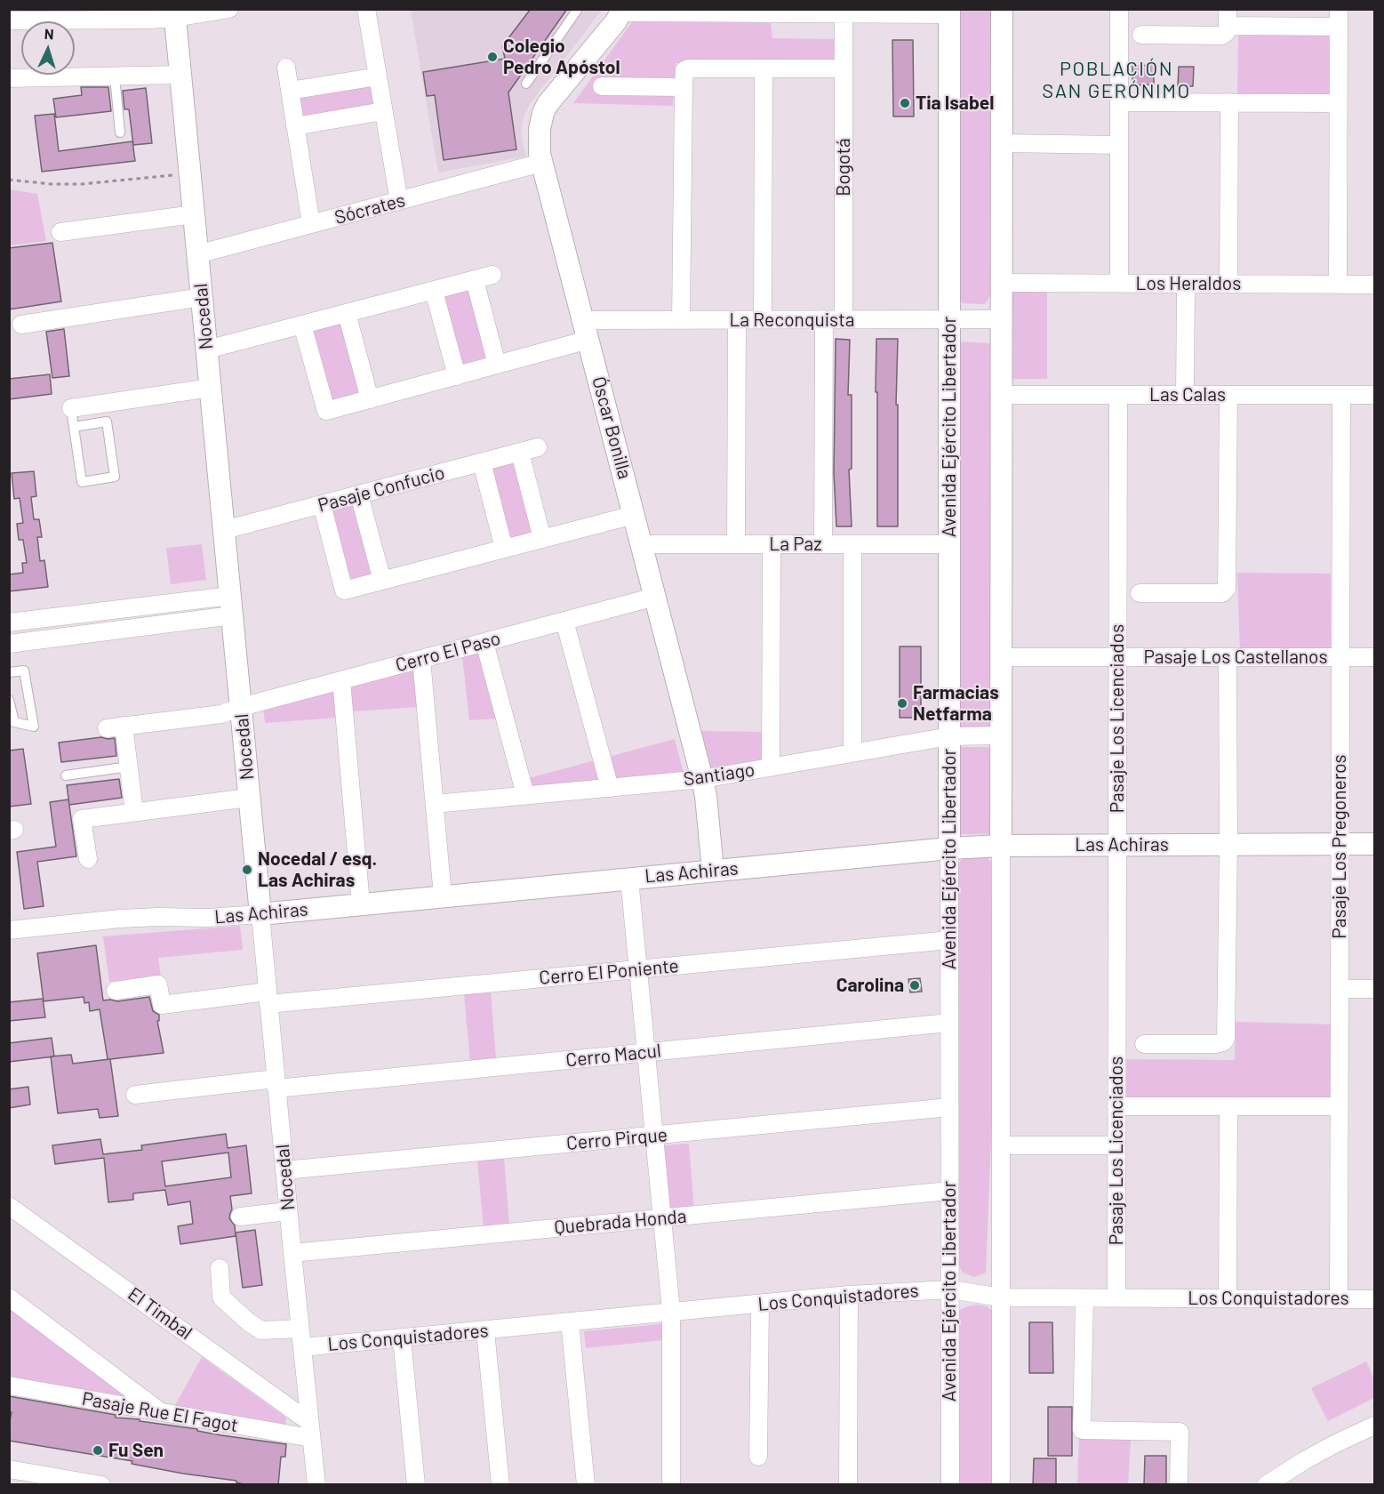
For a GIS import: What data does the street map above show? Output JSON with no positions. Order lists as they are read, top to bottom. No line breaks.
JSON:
{"streets":{"street":["Bogotá","Sócrates","Los Heraldos","Nocedal","La Reconquista","Las Calas","Avenida Ejército Libertador","Óscar Bonilla","Pasaje Confucio","La Paz","Cerro El Paso","Pasaje Los Castellanos","Pasaje Los Licenciados","Santiago","Las Achiras","Pasaje Los Pregoneros","Cerro El Poniente","Cerro Macul","Cerro Pirque","Quebrada Honda","Los Conquistadores","El Timbal","Pasaje Rue El Fagot"]},"crossings":[["Bogotá","La Reconquista"],["Sócrates","Nocedal"],["Sócrates","Óscar Bonilla"],["Nocedal","Pasaje Confucio"],["Nocedal","Cerro El Paso"],["Nocedal","Las Achiras"],["Nocedal","Cerro El Poniente"],["Nocedal","Cerro Macul"],["Nocedal","Cerro Pirque"],["Nocedal","Quebrada Honda"],["Nocedal","Los Conquistadores"],["Nocedal","El Timbal"],["Nocedal","Pasaje Rue El Fagot"],["La Reconquista","Avenida Ejército Libertador"],["La Reconquista","Óscar Bonilla"],["Las Calas","Pasaje Los Licenciados"],["Las Calas","Pasaje Los Pregoneros"],["Avenida Ejército Libertador","La Paz"],["Avenida Ejército Libertador","Santiago"],["Avenida Ejército Libertador","Las Achiras"],["Avenida Ejército Libertador","Cerro El Poniente"],["Avenida Ejército Libertador","Cerro Macul"],["Avenida Ejército Libertador","Cerro Pirque"],["Avenida Ejército Libertador","Quebrada Honda"],["Avenida Ejército Libertador","Los Conquistadores"],["Óscar Bonilla","La Paz"],["Óscar Bonilla","Cerro El Paso"],["Óscar Bonilla","Santiago"],["Óscar Bonilla","Las Achiras"],["Pasaje Los Castellanos","Pasaje Los Licenciados"],["Pasaje Los Castellanos","Pasaje Los Pregoneros"],["Pasaje Los Licenciados","Las Achiras"],["Pasaje Los Licenciados","Los Conquistadores"],["Las Achiras","Pasaje Los Pregoneros"],["Pasaje Los Pregoneros","Los Conquistadores"],["El Timbal","Pasaje Rue El Fagot"]],"districts":["POBLACIÓN SAN GERÓNIMO"],"places":["Colegio Pedro Apóstol","Tia Isabel","Farmacias Netfarma","Nocedal / esq. Las Achiras","Carolina","Fu Sen"],"north":"top"}
